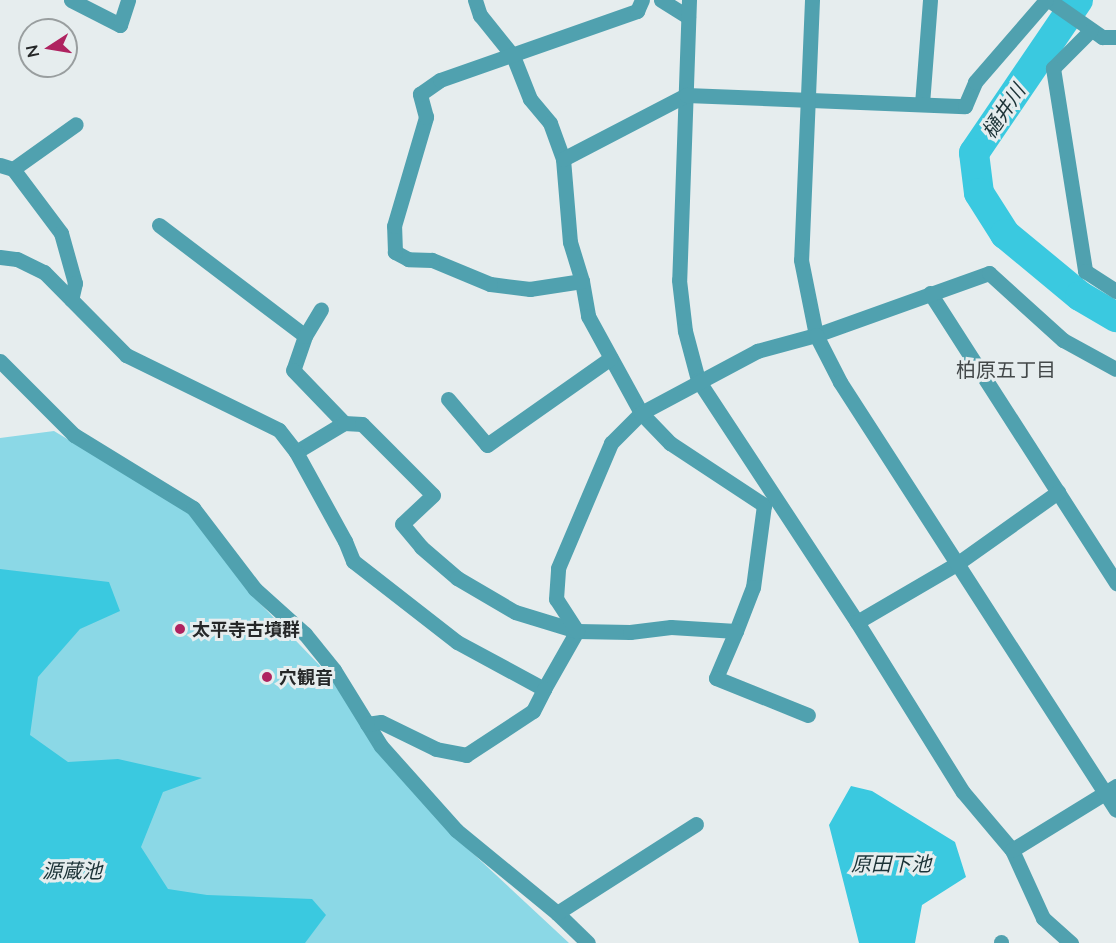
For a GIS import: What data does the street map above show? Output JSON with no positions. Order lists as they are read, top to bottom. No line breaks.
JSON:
{"districts":["柏原五丁目"],"water":["樋井川","原田下池","源蔵池"],"places":["太平寺古墳群","穴観音"],"north":"left"}
